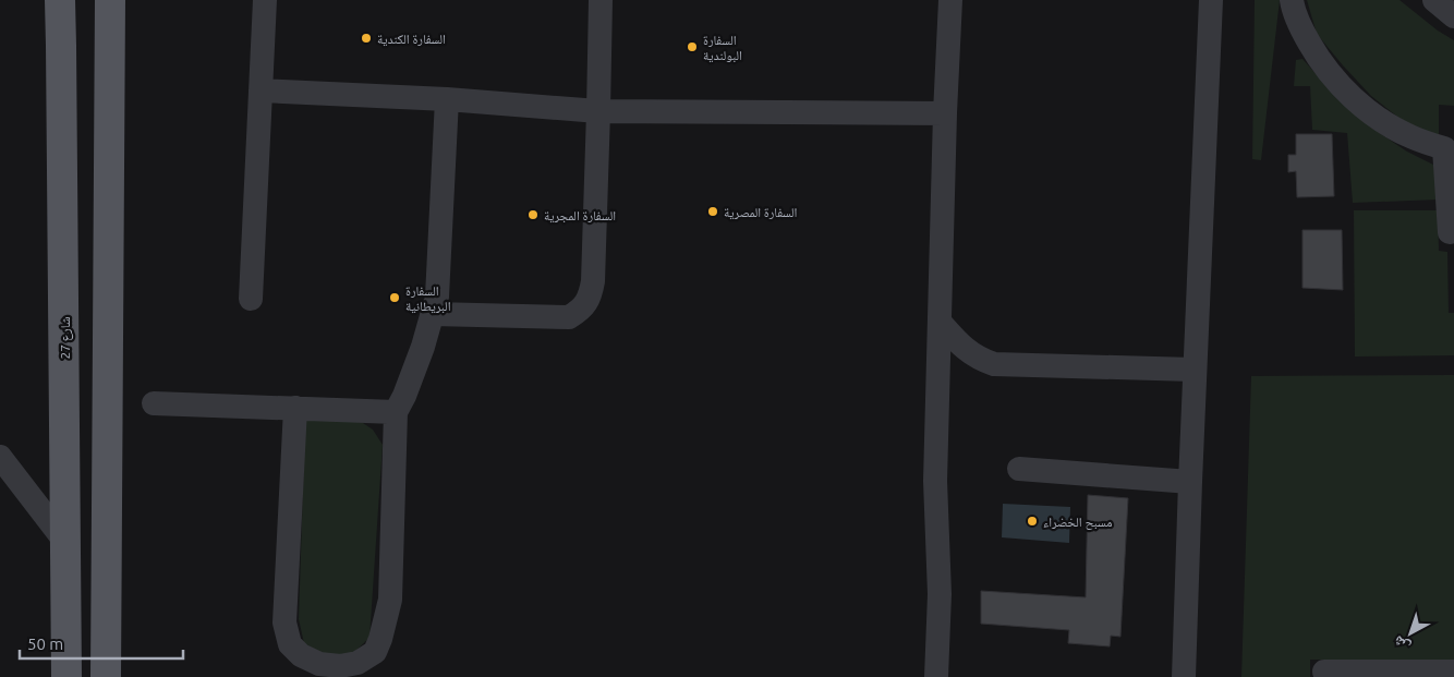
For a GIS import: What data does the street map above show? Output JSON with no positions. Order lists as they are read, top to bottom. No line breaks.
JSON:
{"streets":{"main road":["شارع 27"]},"places":["السفارة الكندية","السفارة البولندية","السفارة المصرية","السفارة المجرية","السفارة البريطانية","مسبح الخضراء"],"scale_bar":"50 m","north":"bottom left"}
